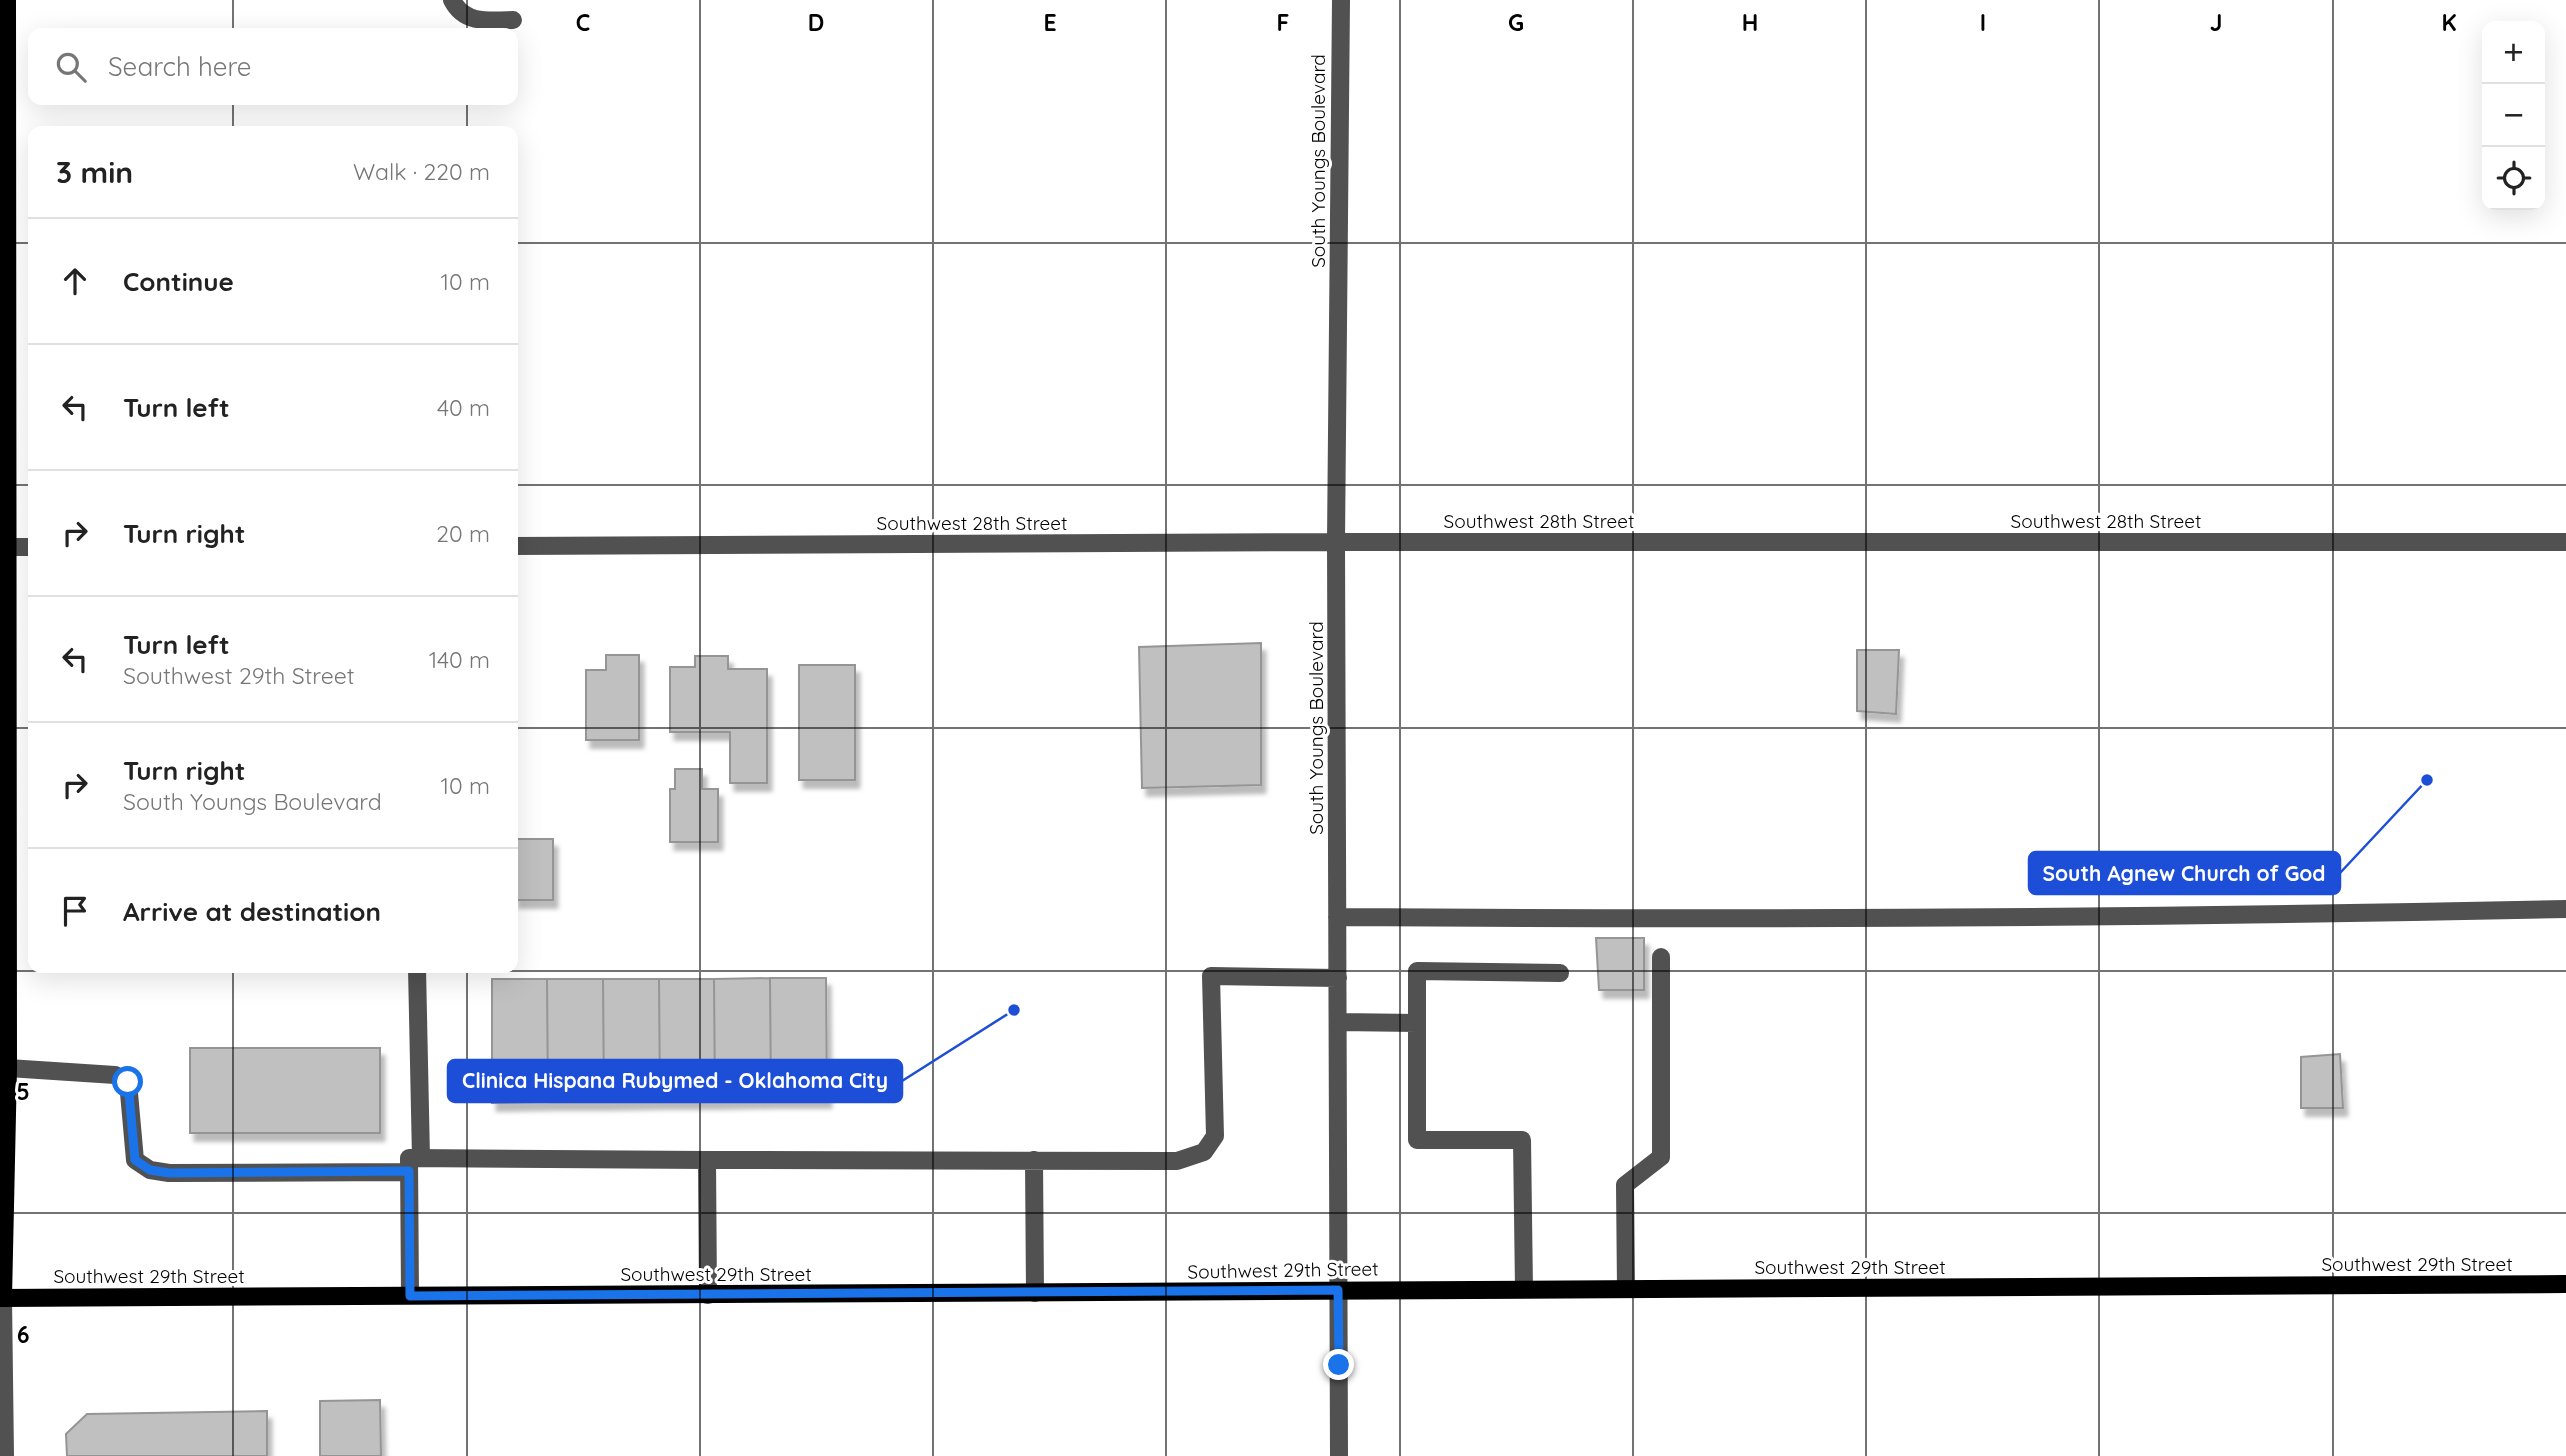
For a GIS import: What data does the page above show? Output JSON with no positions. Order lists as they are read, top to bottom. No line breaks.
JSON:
{"streets":{"main road":["Southwest 29th Street"],"street":["South Youngs Boulevard","Southwest 28th Street"]},"crossings":[["South Youngs Boulevard","Southwest 28th Street"],["South Youngs Boulevard","Southwest 29th Street"]],"places":["South Agnew Church of God","Clinica Hispana Rubymed - Oklahoma City"],"page":{"map_buttons":["+","−"],"search":"Search here","heading":["3 min","Walk · 220 m"],"list":[["Continue","10 m"],["Turn left","40 m"],["Turn right","20 m"],["Turn left","Southwest 29th Street","140 m"],["Turn right","South Youngs Boulevard","10 m"],"Arrive at destination"]},"grid":{"columns":["C","D","E","F","G","H","I","J","K"],"rows":["5","6"]}}
